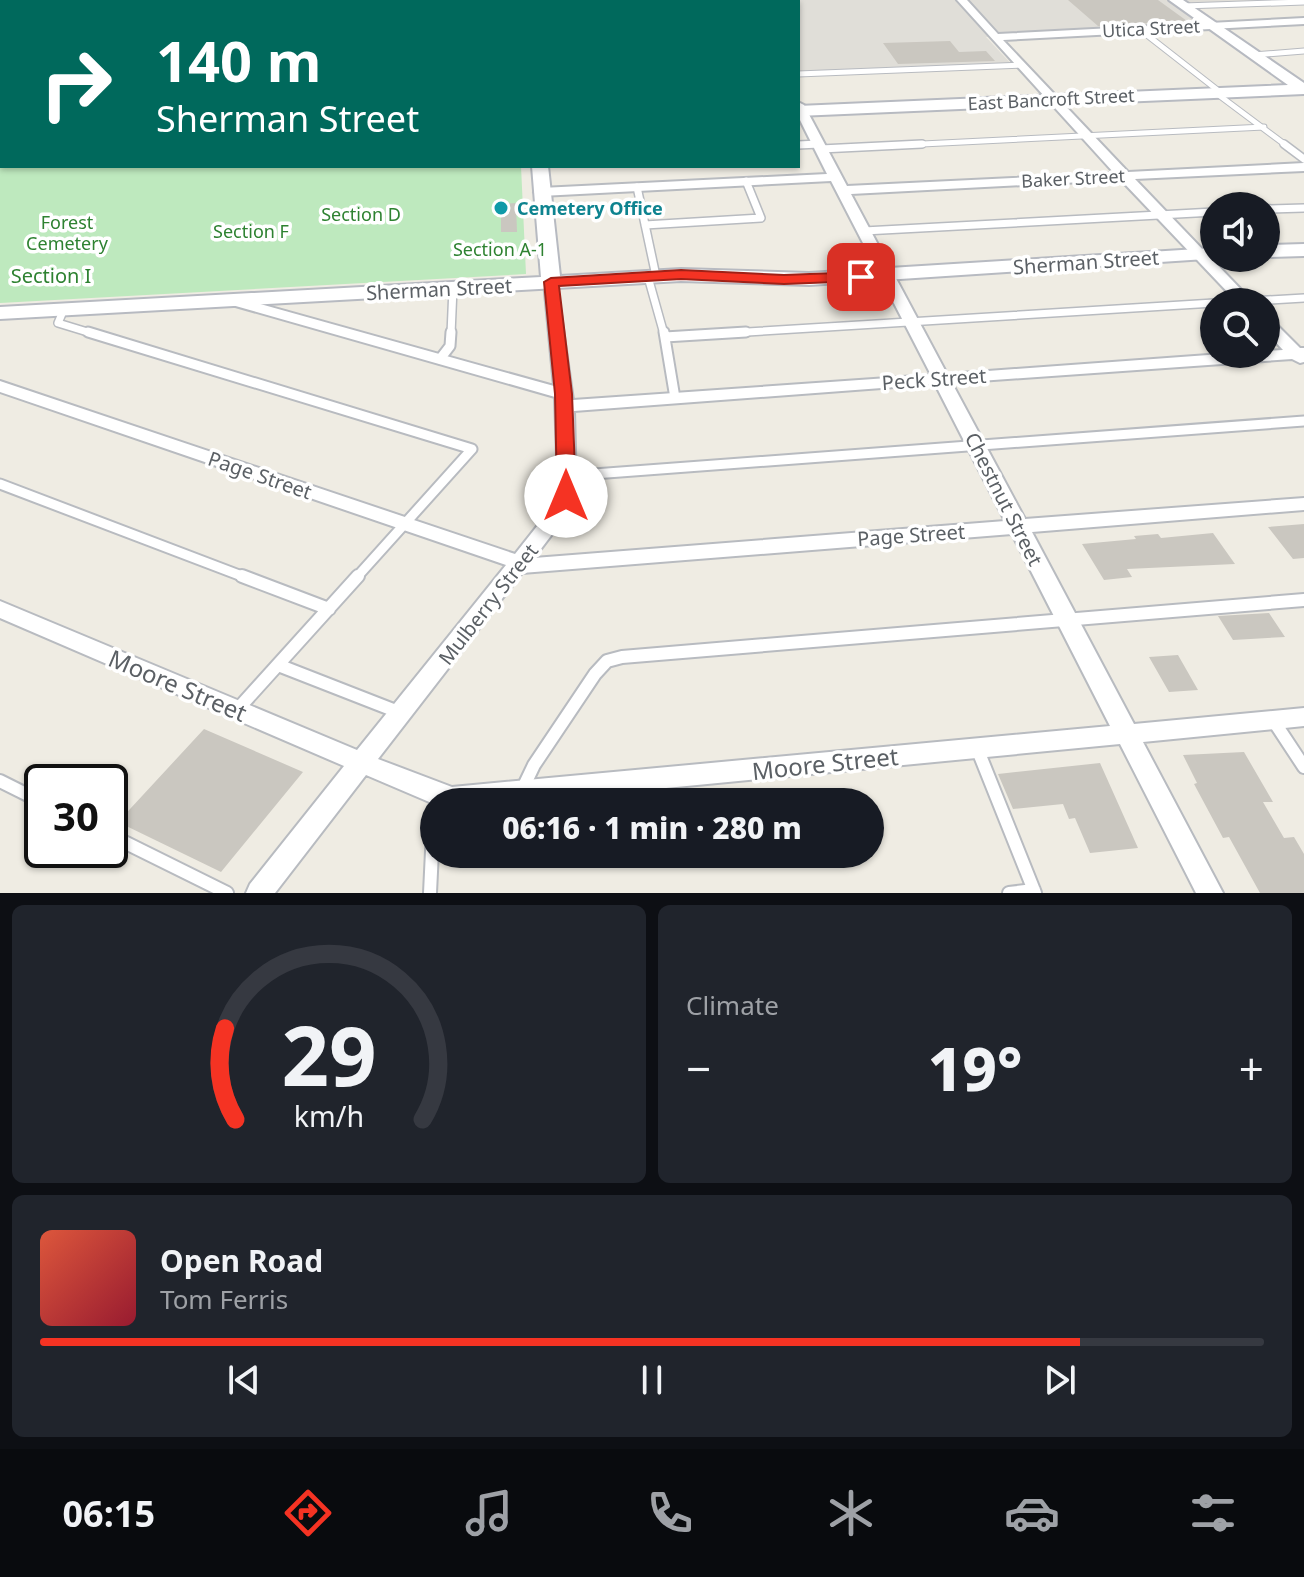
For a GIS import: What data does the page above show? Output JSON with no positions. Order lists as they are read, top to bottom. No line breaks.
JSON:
{"streets":{"street":["Utica Street","East Bancroft Street","Baker Street","Sherman Street","Peck Street","Page Street","Chestnut Street","Mulberry Street","Moore Street"]},"crossings":[["Baker Street","Chestnut Street"],["Baker Street","Mulberry Street"],["Sherman Street","Peck Street"],["Sherman Street","Chestnut Street"],["Sherman Street","Mulberry Street"],["Peck Street","Chestnut Street"],["Peck Street","Mulberry Street"],["Page Street","Chestnut Street"],["Page Street","Mulberry Street"],["Chestnut Street","Moore Street"],["Mulberry Street","Moore Street"]],"parks":["Section D","Forest Cemetery","Section F","Section A-1","Section I"],"places":["Cemetery Office"],"page":{"turn":["140 m","Sherman Street"],"limit":"30","trip":"06:16 · 1 min · 280 m","tile":"Climate","heat":["−","19°","+"],"song":["Open Road","Tom Ferris"],"tabs":"06:15","gauge":["29","km/h"]}}
